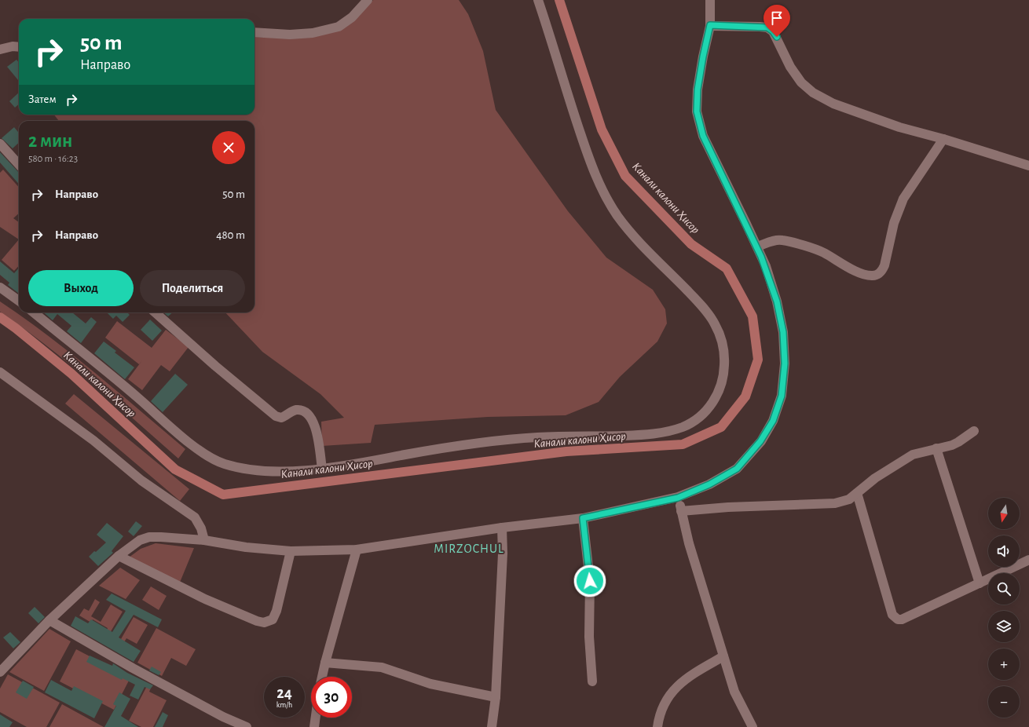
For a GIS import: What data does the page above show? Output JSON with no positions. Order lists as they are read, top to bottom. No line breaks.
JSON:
{"districts":["MIRZOCHUL"],"water":["Канали калони Ҳисор"],"north":"bottom","page":{"turn":["50 m","Направо"],"then":"Затем","heading":["2 мин","580 m · 16:23"],"list":[{"name":"Направо","value":"50 m"},{"name":"Направо","value":"480 m"}],"buttons":["Выход","Поделиться"],"map_buttons":["+","−"],"speed":"24 km/h","limit":"30"}}
